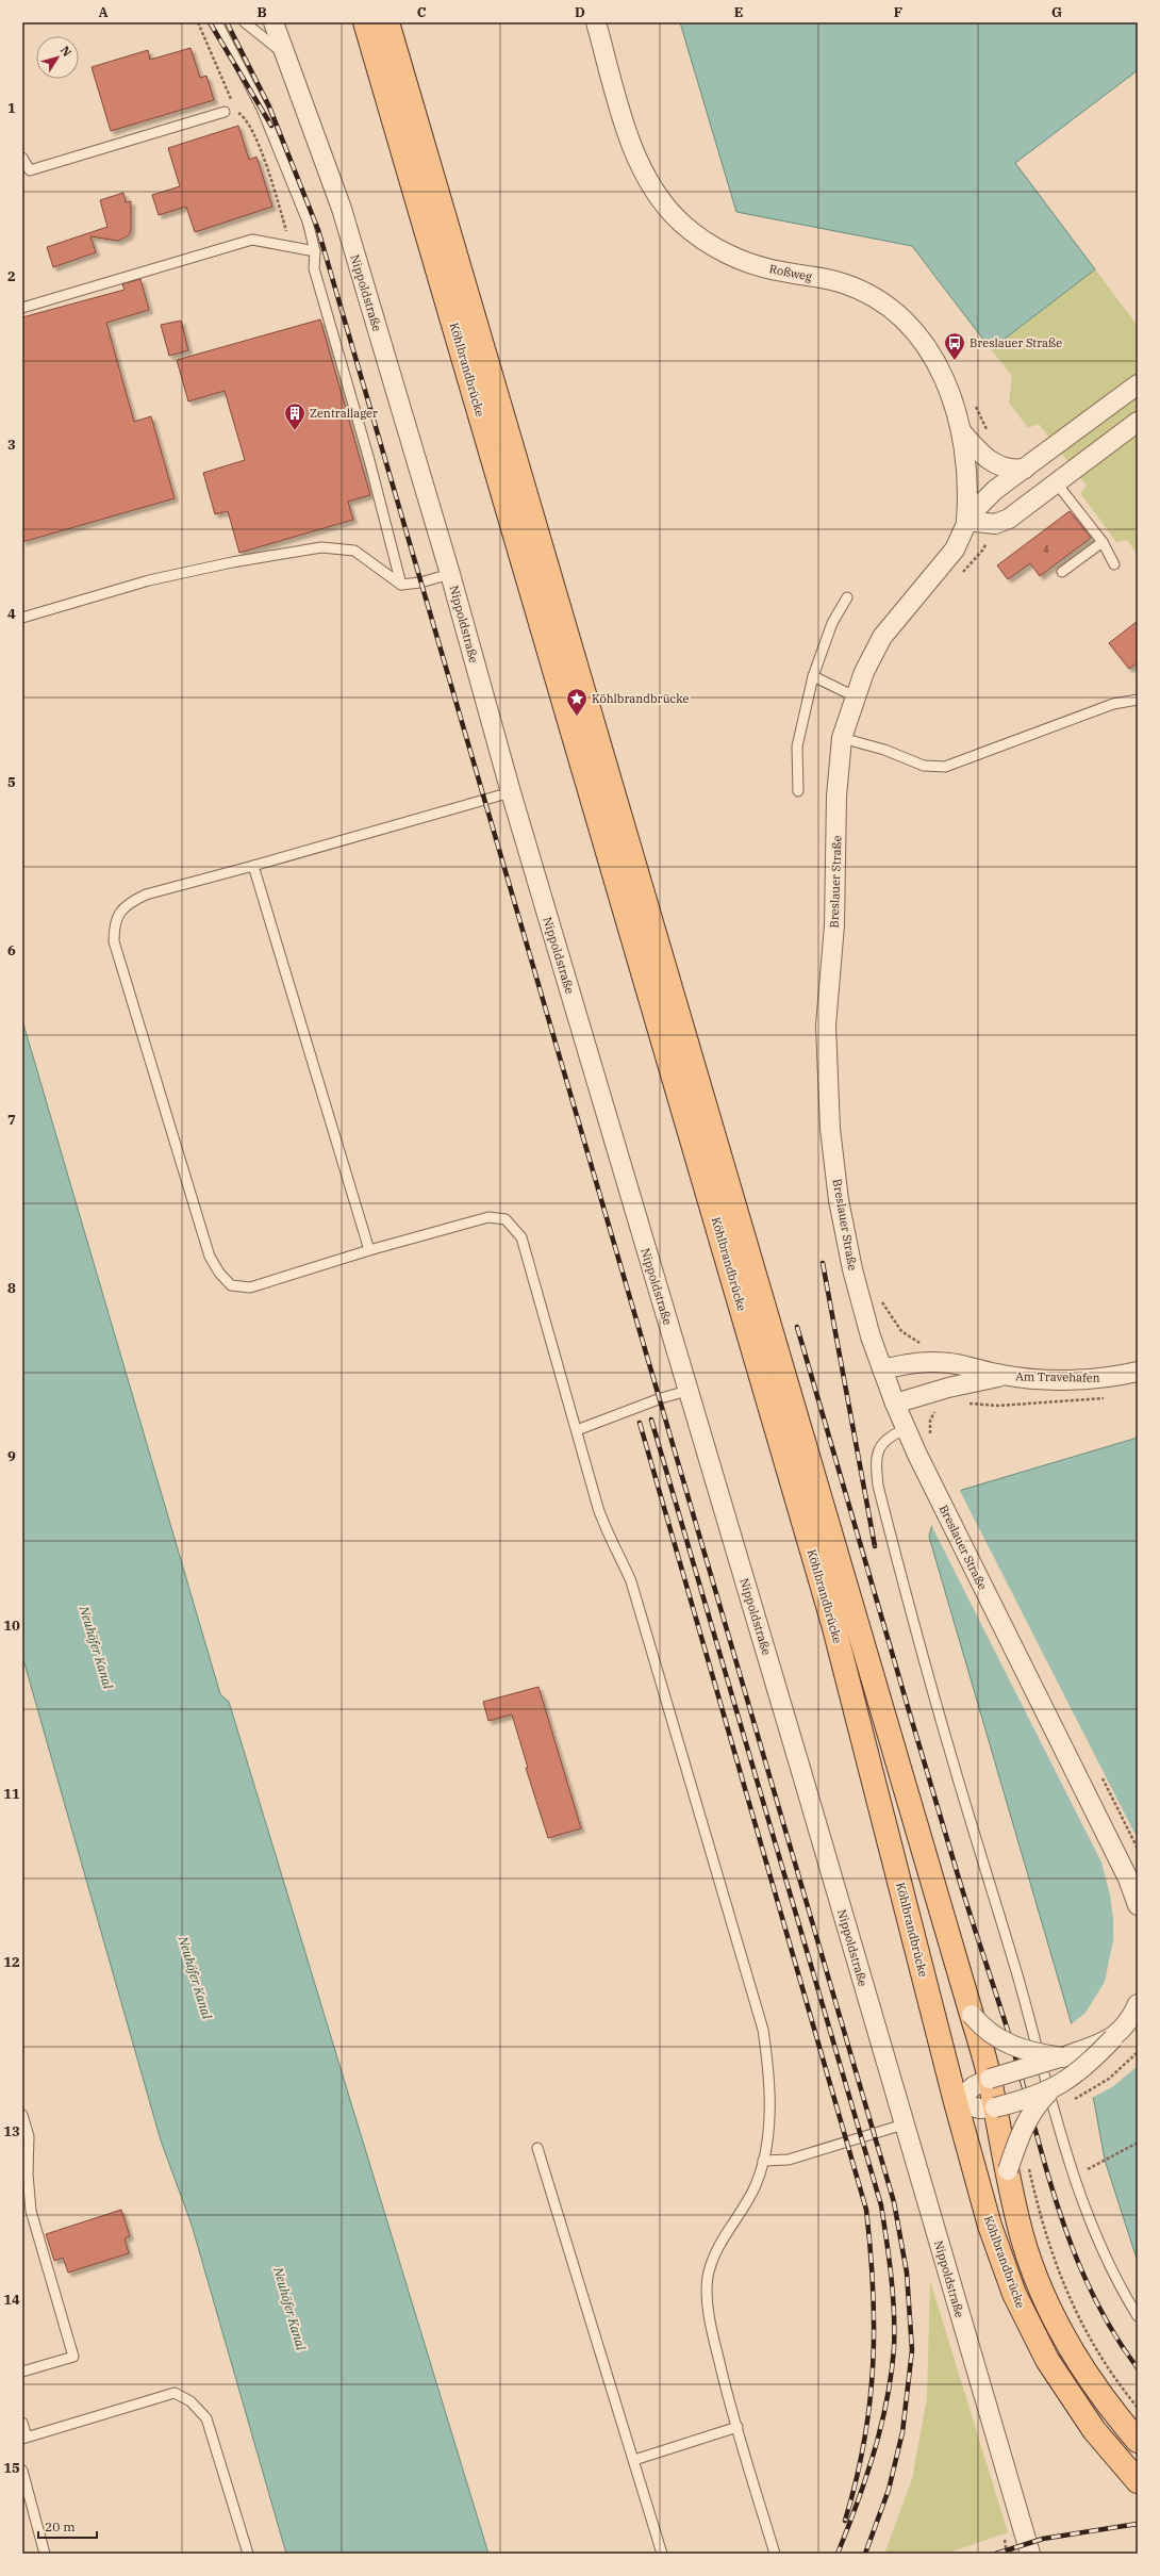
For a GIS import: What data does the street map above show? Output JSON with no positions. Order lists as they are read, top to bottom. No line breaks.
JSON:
{"streets":{"main road":["Köhlbrandbrücke"],"street":["Roßweg","Nippoldstraße","Breslauer Straße","Am Travehafen"]},"crossings":[["Roßweg","Breslauer Straße"],["Breslauer Straße","Am Travehafen"]],"water":["Neuhöfer Kanal"],"places":{"bus stop":["Breslauer Straße"],"building":["Zentrallager"],"place":["Köhlbrandbrücke"]},"house_numbers":["4"],"scale_bar":"20 m","north":"top right","grid":{"columns":["A","B","C","D","E","F","G"],"rows":["1","2","3","4","5","6","7","8","9","10","11","12","13","14","15"]}}
